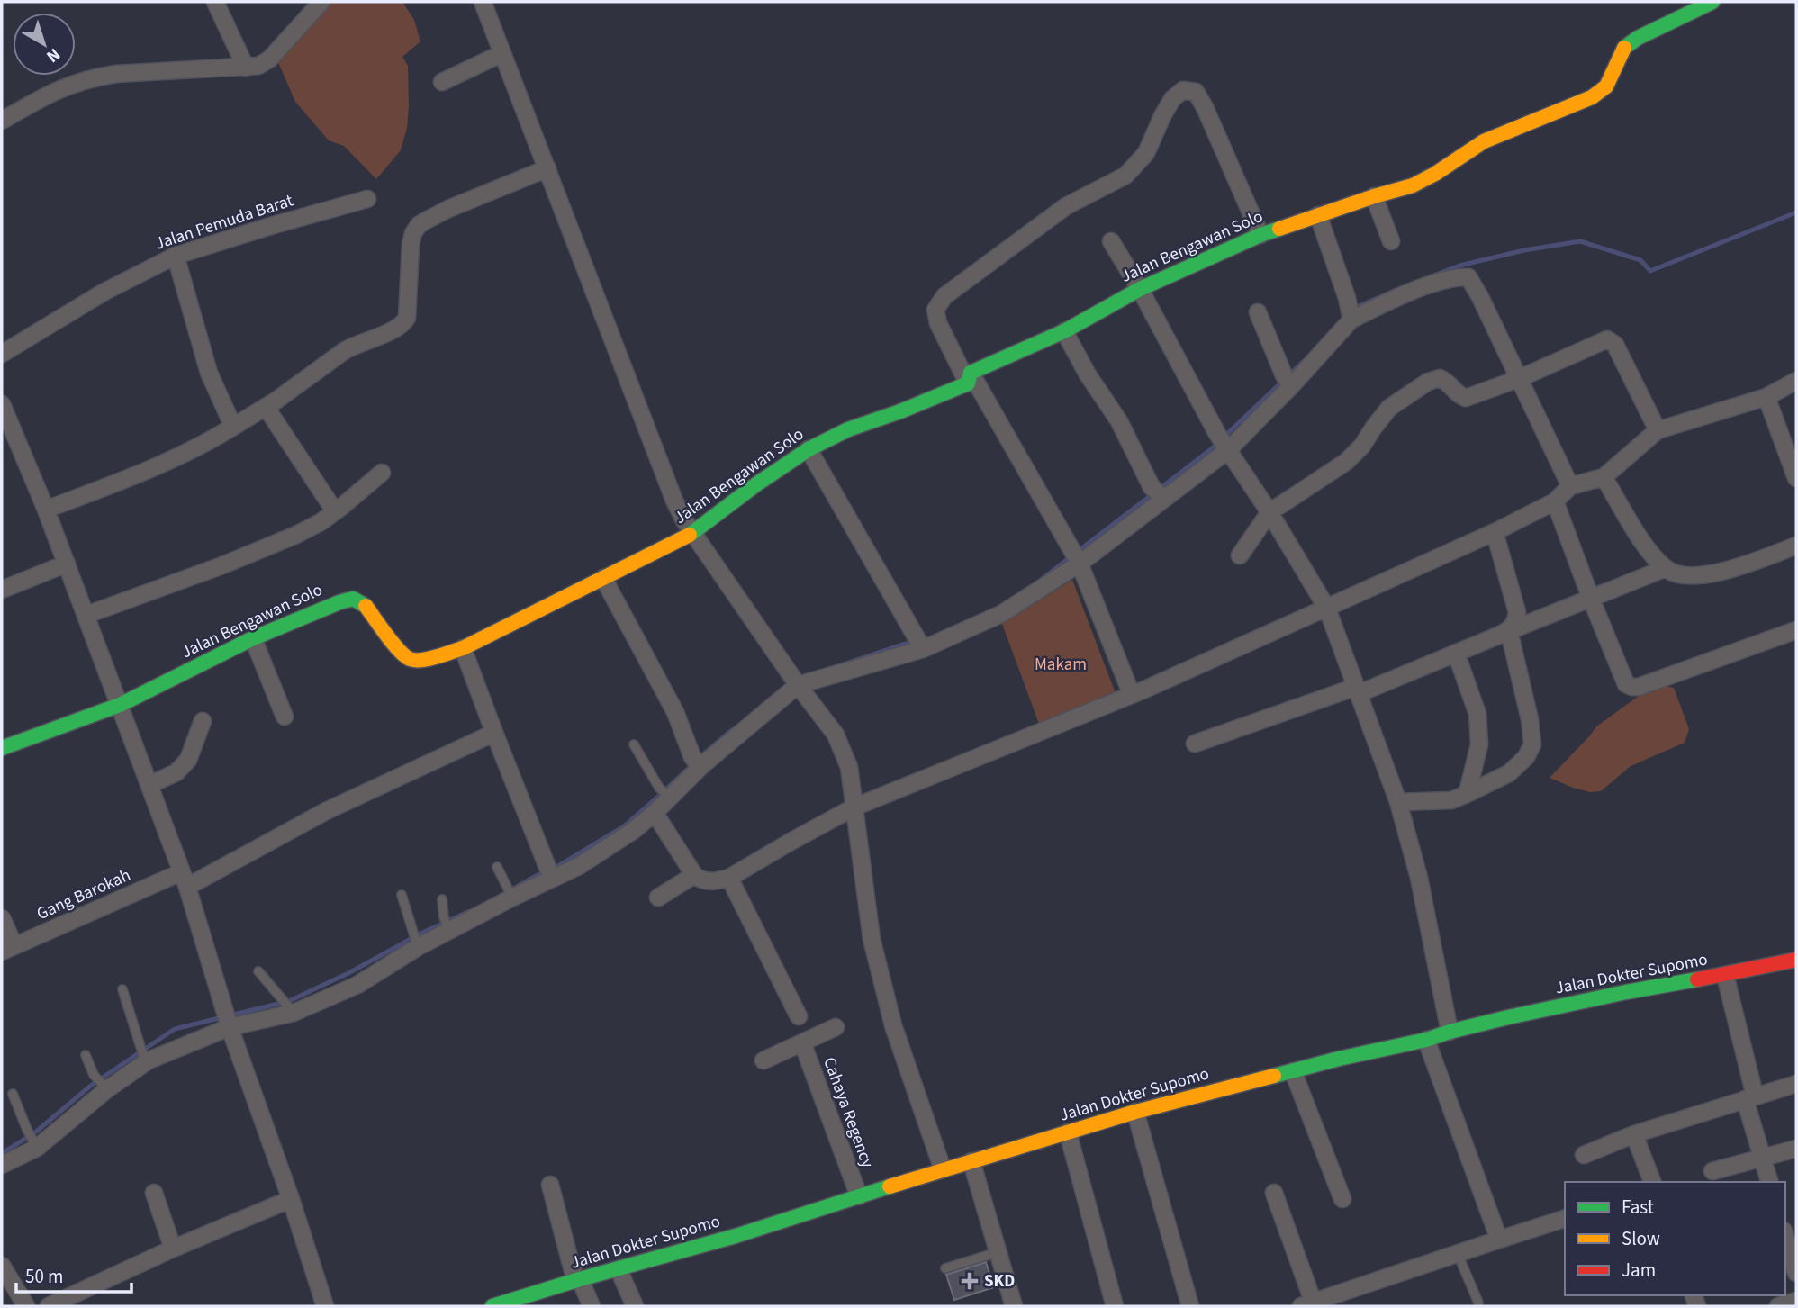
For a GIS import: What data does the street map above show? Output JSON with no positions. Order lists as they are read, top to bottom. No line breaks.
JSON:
{"streets":{"street":["Jalan Pemuda Barat","Jalan Bengawan Solo","Gang Barokah","Jalan Dokter Supomo","Cahaya Regency"]},"crossings":[["Jalan Dokter Supomo","Cahaya Regency"]],"parks":["Makam"],"places":{"health":["SKD"]},"legend":["Fast","Slow","Jam"],"scale_bar":"50 m","north":"bottom right"}
